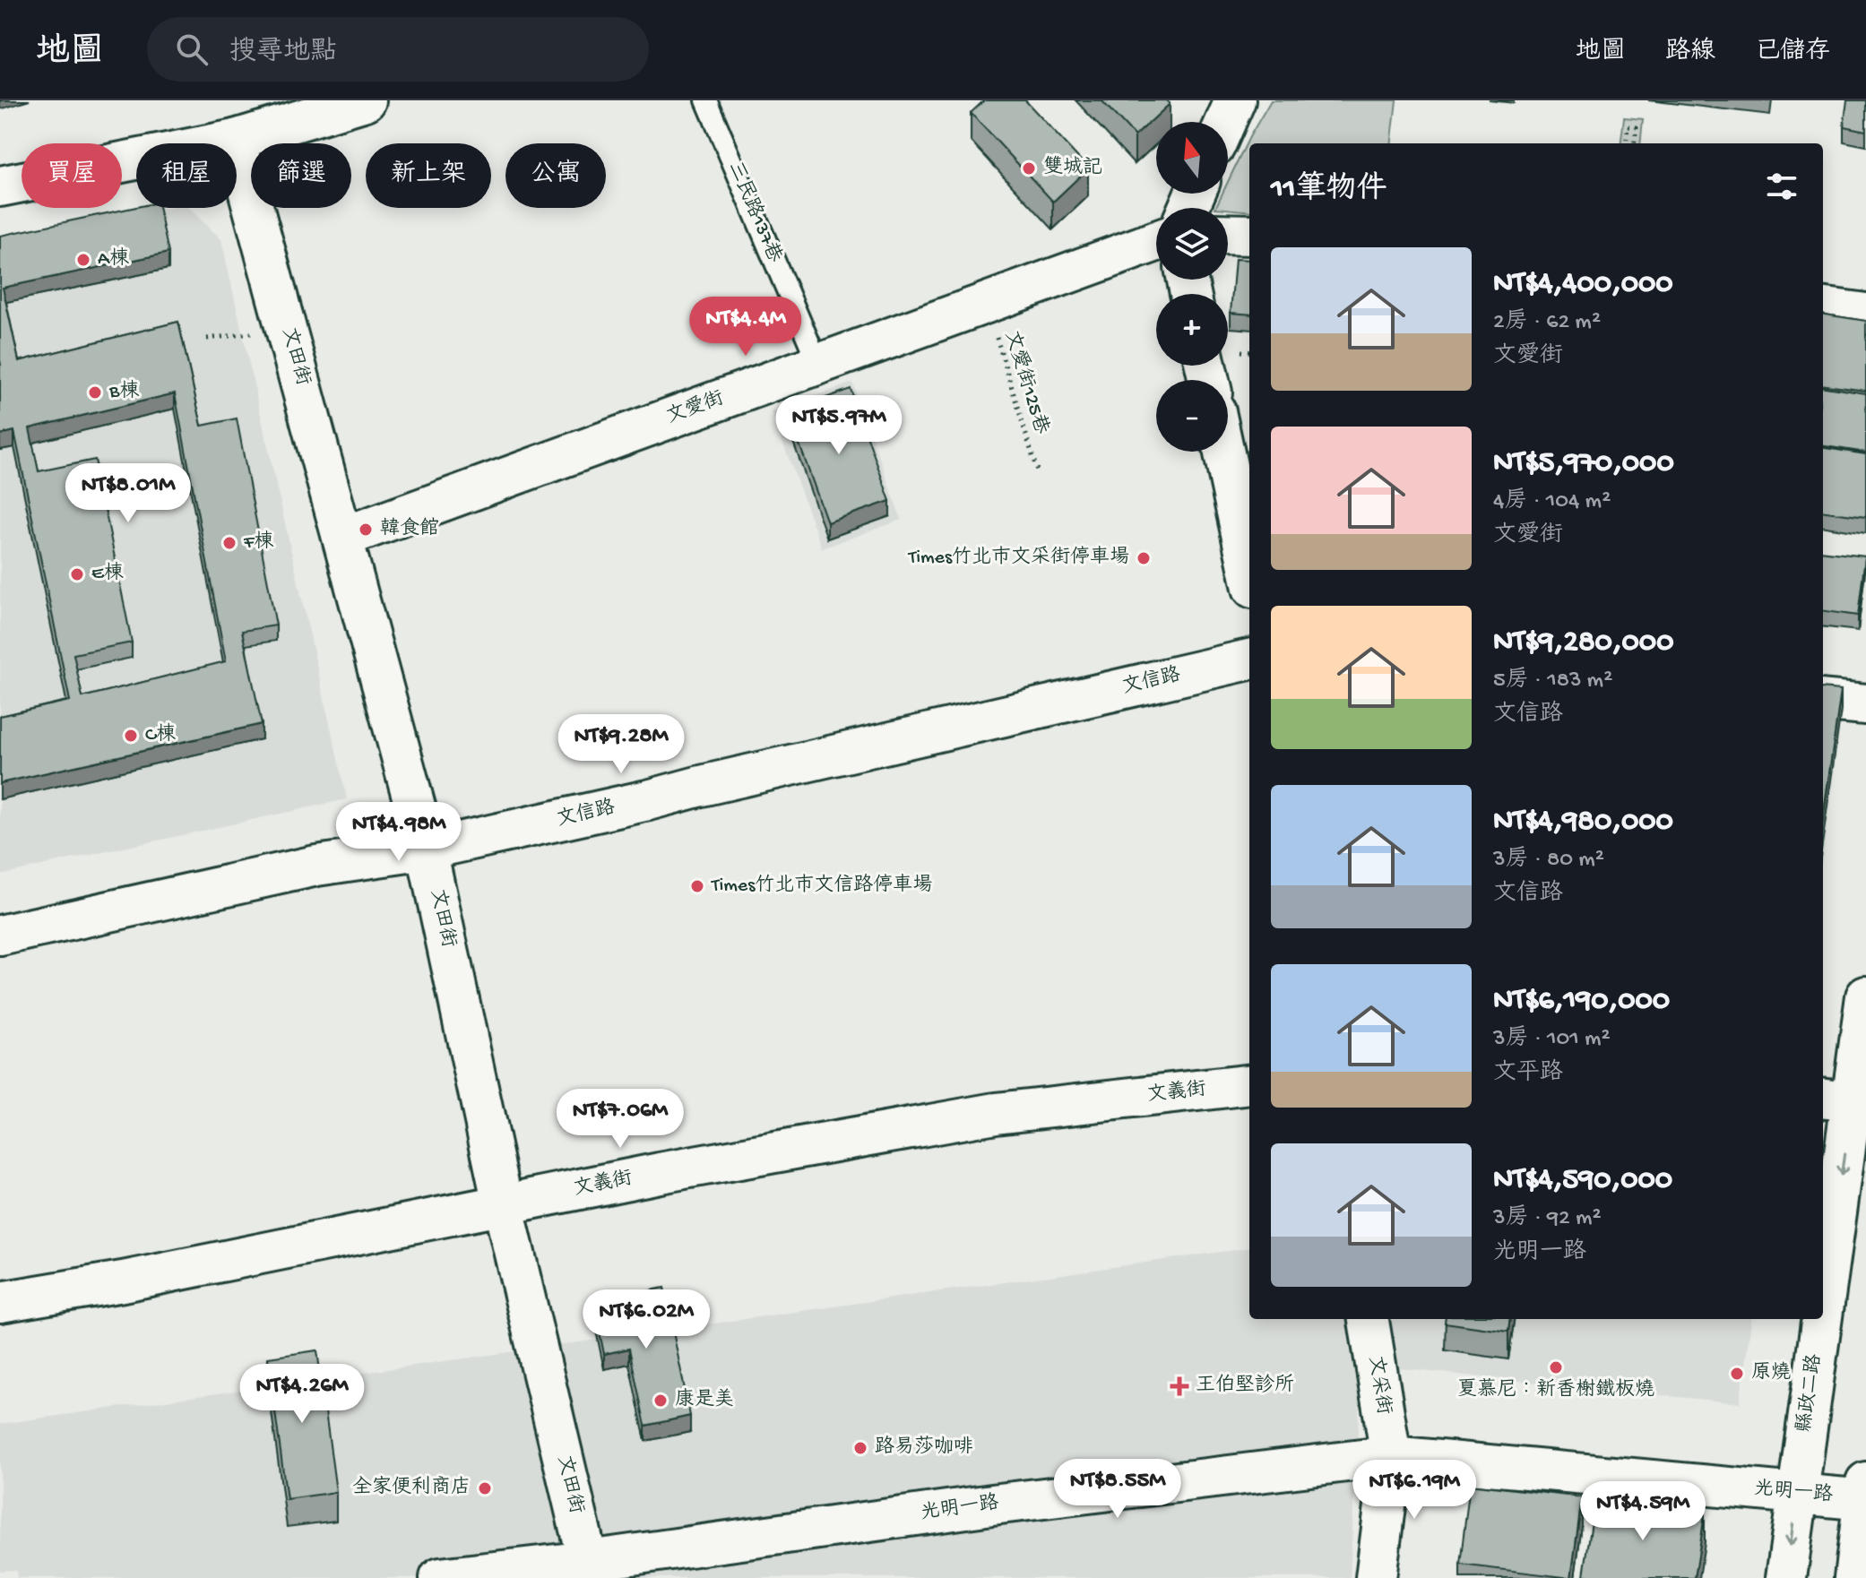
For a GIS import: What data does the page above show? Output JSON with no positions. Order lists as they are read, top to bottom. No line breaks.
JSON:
{"streets":{"street":["文田街","文愛街","文信路","文義街","文采街","縣政二路","光明一路"],"lane":["三民路137巷"],"path":["文愛街125巷"]},"crossings":[["三民路137巷","文愛街"],["文田街","文愛街"],["文田街","文信路"],["文田街","文義街"],["文田街","光明一路"],["文愛街125巷","文愛街"],["文采街","光明一路"],["縣政二路","光明一路"]],"one_way":["縣政二路"],"places":{"other":["雙城記","A棟","B棟","韓食館","F棟","Times竹北市文采街停車場","E棟","C棟","Times竹北市文信路停車場","夏慕尼：新香榭鐵板燒","原燒","康是美","路易莎咖啡","全家便利商店"],"health":["王伯堅診所"]},"north":"top","page":{"header":"地圖","search":"搜尋地點","nav":["地圖","路線","已儲存"],"map_buttons":["+","−"],"chip":["買屋","租屋","篩選","新上架","公寓"],"heading":"11筆物件","list":[{"name":"NT$4,400,000","note":"2房 · 62 m² · 文愛街"},{"name":"NT$5,970,000","note":"4房 · 104 m² · 文愛街"},{"name":"NT$9,280,000","note":"5房 · 183 m² · 文信路"},{"name":"NT$4,980,000","note":"3房 · 80 m² · 文信路"},{"name":"NT$6,190,000","note":"3房 · 101 m² · 文平路"},{"name":"NT$4,590,000","note":"3房 · 92 m² · 光明一路"}],"price":["NT$4.4M","NT$5.97M","NT$8.01M","NT$9.28M","NT$4.98M","NT$7.06M","NT$6.02M","NT$4.26M","NT$8.55M","NT$6.19M","NT$4.59M"]}}
